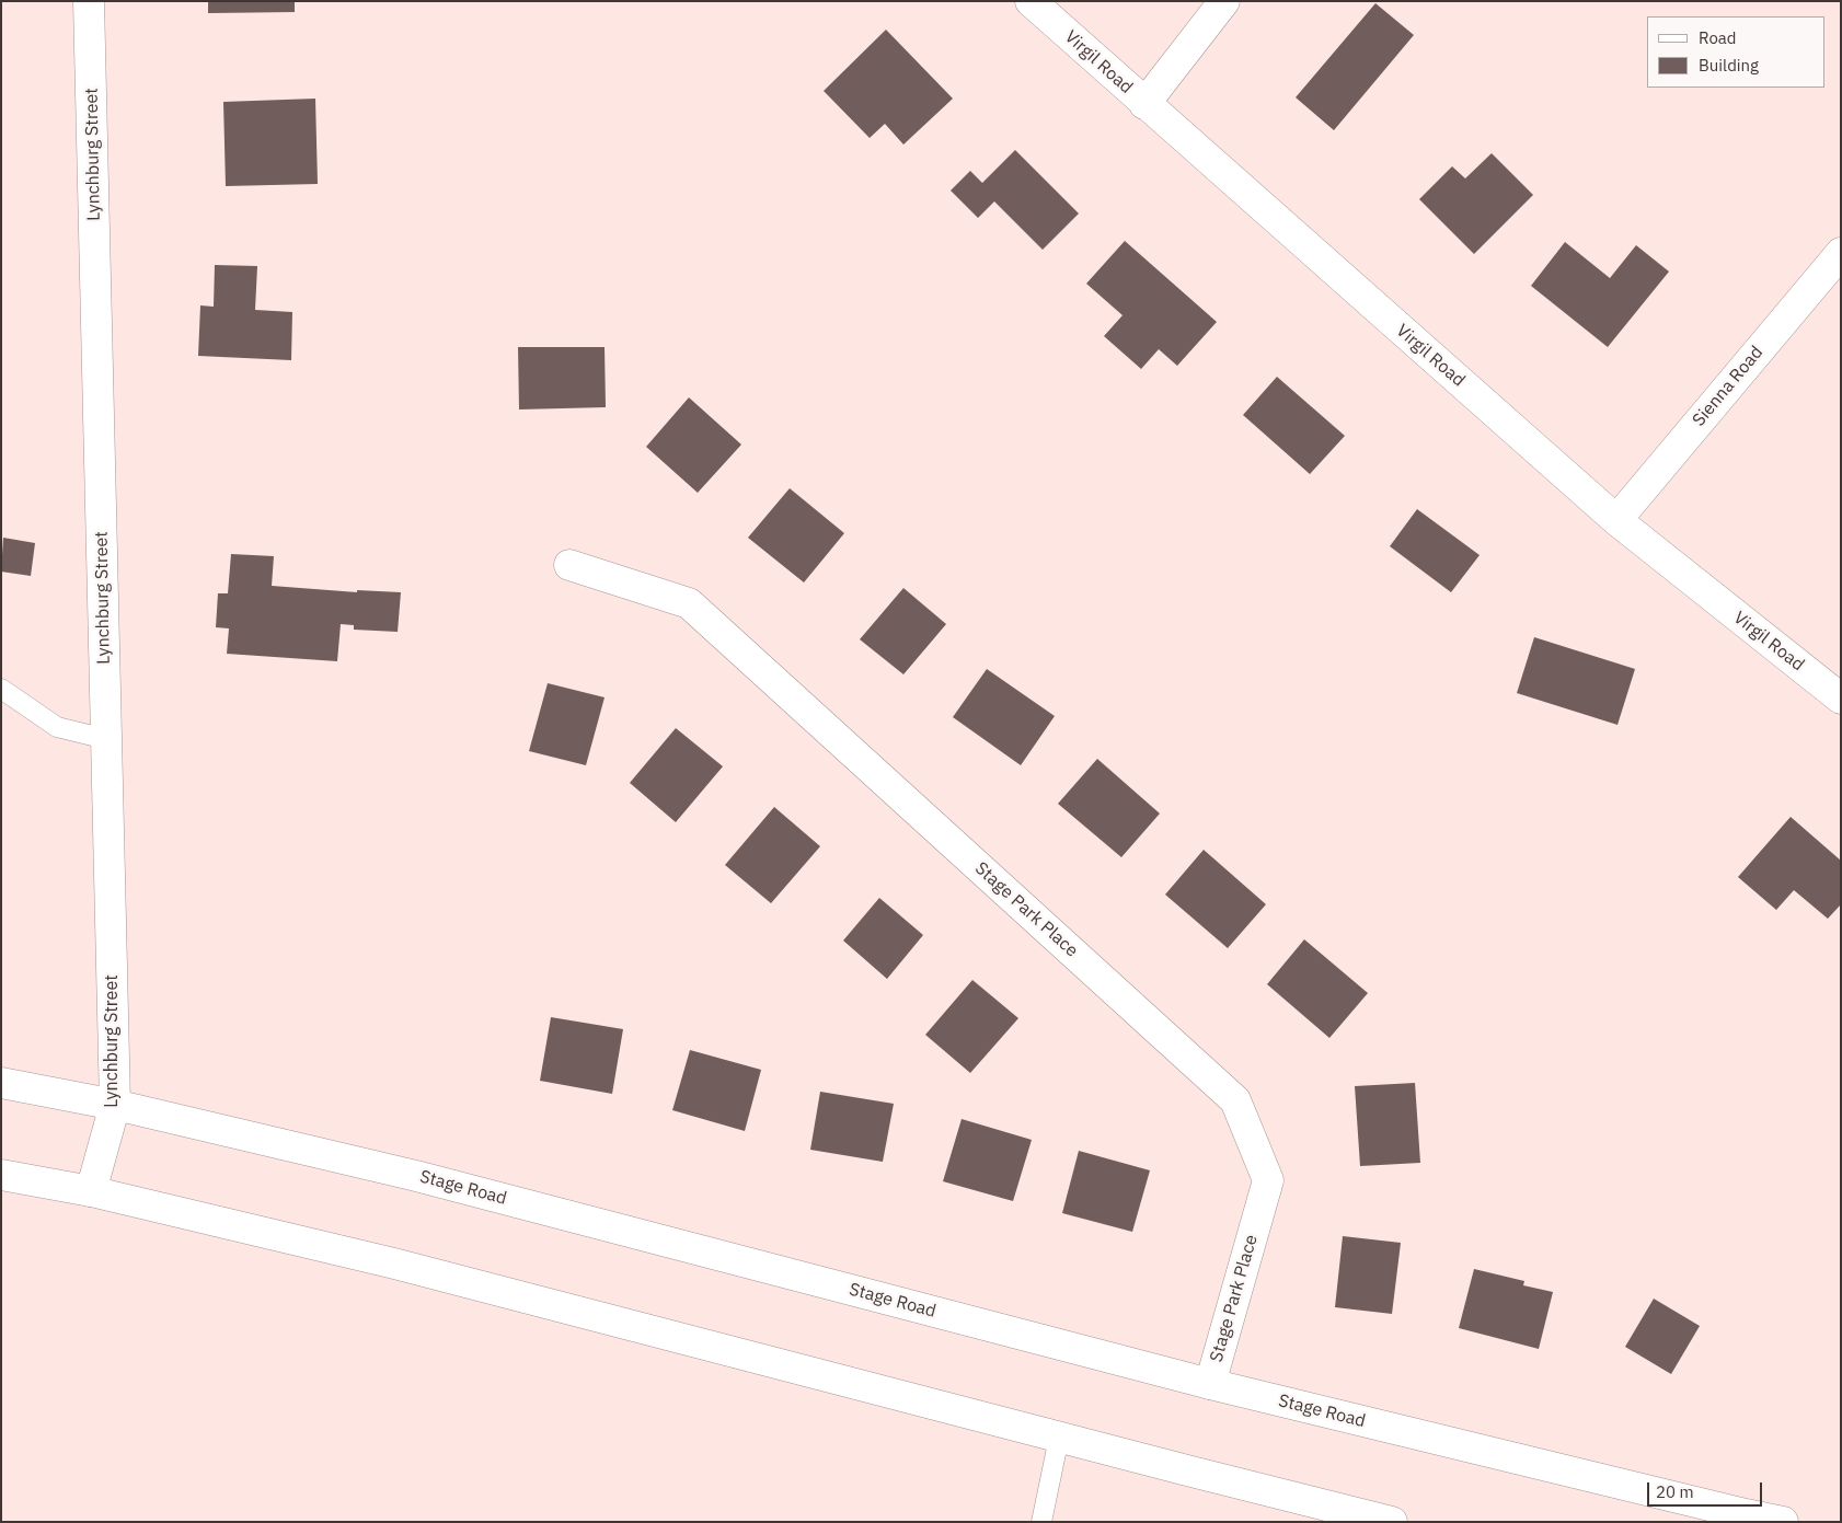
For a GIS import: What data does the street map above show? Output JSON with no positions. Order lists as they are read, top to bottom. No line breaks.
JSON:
{"streets":{"street":["Virgil Road","Lynchburg Street","Sienna Road","Stage Park Place","Stage Road"]},"crossings":[["Virgil Road","Sienna Road"],["Lynchburg Street","Stage Road"],["Stage Park Place","Stage Road"]],"legend":["Road","Building"],"scale_bar":"20 m"}
